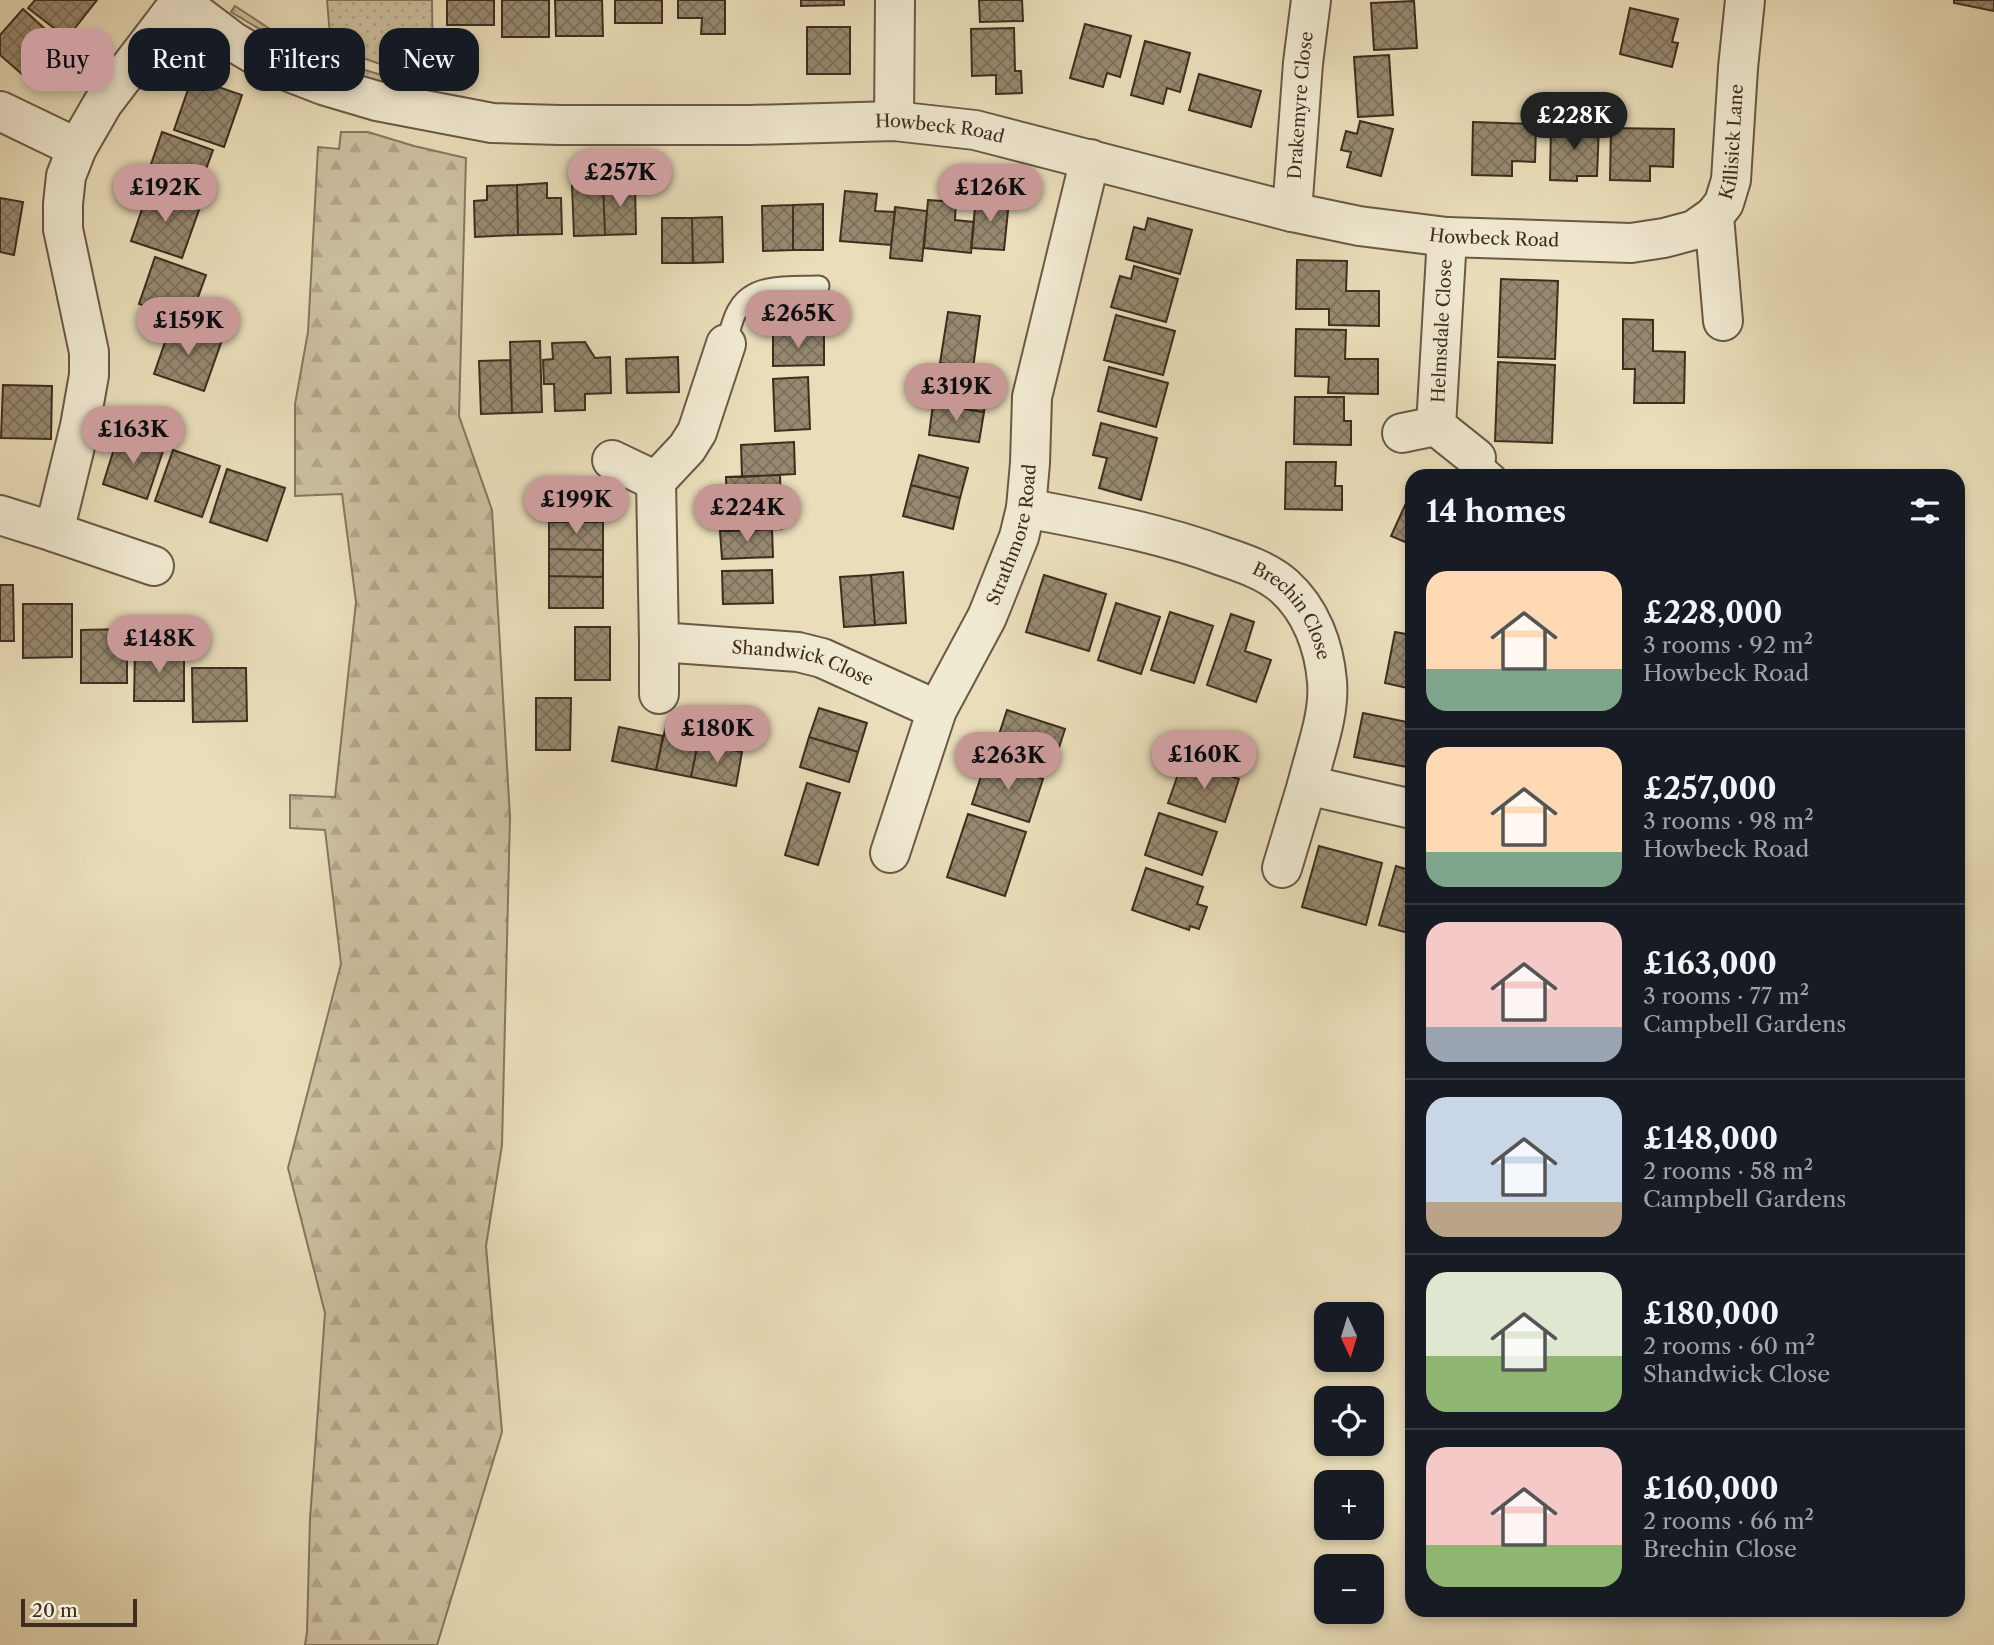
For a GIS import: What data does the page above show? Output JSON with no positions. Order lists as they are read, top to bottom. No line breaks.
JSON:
{"streets":{"street":["Drakemyre Close","Howbeck Road","Killisick Lane","Helmsdale Close","Strathmore Road","Brechin Close","Shandwick Close"]},"crossings":[["Drakemyre Close","Howbeck Road"],["Howbeck Road","Killisick Lane"],["Howbeck Road","Helmsdale Close"],["Howbeck Road","Strathmore Road"],["Strathmore Road","Brechin Close"],["Strathmore Road","Shandwick Close"]],"scale_bar":"20 m","north":"bottom","page":{"chip":["Buy","Rent","Filters","New"],"price":["£228K","£257K","£192K","£126K","£265K","£159K","£319K","£163K","£199K","£224K","£148K","£180K","£160K","£263K"],"heading":"14 homes","list":[{"name":"£228,000","note":"3 rooms · 92 m² · Howbeck Road"},{"name":"£257,000","note":"3 rooms · 98 m² · Howbeck Road"},{"name":"£163,000","note":"3 rooms · 77 m² · Campbell Gardens"},{"name":"£148,000","note":"2 rooms · 58 m² · Campbell Gardens"},{"name":"£180,000","note":"2 rooms · 60 m² · Shandwick Close"},{"name":"£160,000","note":"2 rooms · 66 m² · Brechin Close"}],"map_buttons":["+","−"],"scale":"20 m"}}
